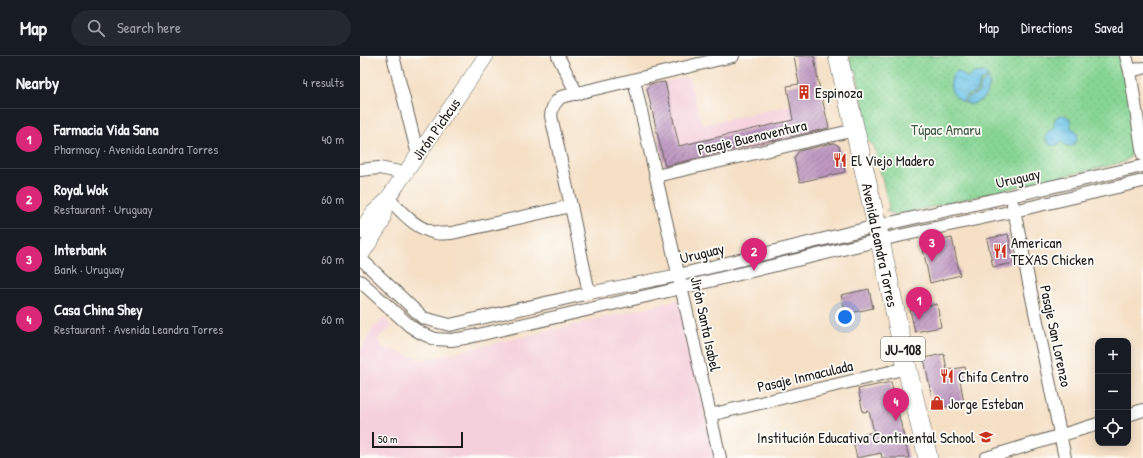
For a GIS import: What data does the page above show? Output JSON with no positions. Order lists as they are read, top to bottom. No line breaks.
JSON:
{"streets":{"main road":["Avenida Leandra Torres","JU-108"],"street":["Jirón Pichcus","Pasaje Buenaventura","Uruguay","Jirón Santa Isabel","Pasaje San Lorenzo","Pasaje Inmaculada"]},"crossings":[["Pasaje Buenaventura","Avenida Leandra Torres"],["Pasaje Buenaventura","Jirón Santa Isabel"],["Uruguay","Avenida Leandra Torres"],["Uruguay","Jirón Santa Isabel"],["Uruguay","Pasaje San Lorenzo"],["Avenida Leandra Torres","Pasaje Inmaculada"],["Jirón Santa Isabel","Pasaje Inmaculada"]],"parks":["Túpac Amaru"],"places":{"building":["Espinoza"],"restaurant":["El Viejo Madero","American TEXAS Chicken","Chifa Centro"],"shop":["Jorge Esteban"],"school or university":["Institución Educativa Continental School"]},"scale_bar":"50 m","page":{"header":"Map","search":"Search here","nav":["Map","Directions","Saved"],"heading":["Nearby","4 results"],"list":[{"mark":"1","name":"Farmacia Vida Sana","note":"Pharmacy · Avenida Leandra Torres","value":"40 m"},{"mark":"2","name":"Royal Wok","note":"Restaurant · Uruguay","value":"60 m"},{"mark":"3","name":"Interbank","note":"Bank · Uruguay","value":"60 m"},{"mark":"4","name":"Casa China Shey","note":"Restaurant · Avenida Leandra Torres","value":"60 m"}],"pins":["3","2","1","4"],"map_buttons":["+","−"],"scale":"50 m"}}
